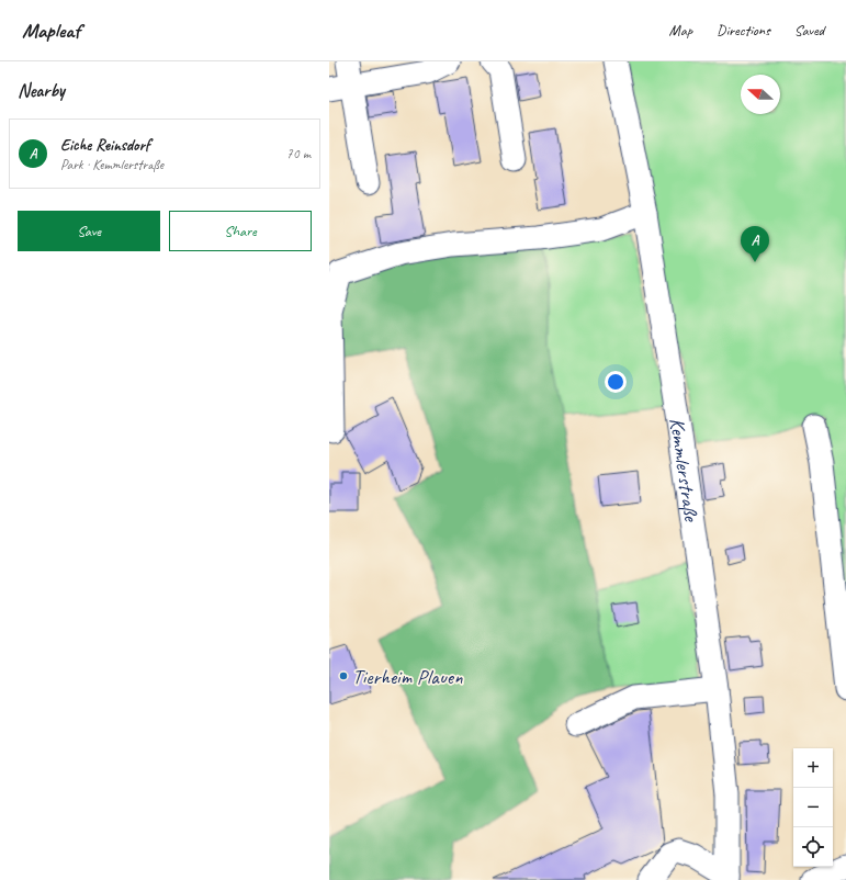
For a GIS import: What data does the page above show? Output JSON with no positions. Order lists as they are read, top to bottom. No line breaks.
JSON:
{"streets":{"street":["Kemmlerstraße"]},"places":["Tierheim Plauen"],"north":"left","page":{"header":"Mapleaf","nav":["Map","Directions","Saved"],"heading":"Nearby","list":[{"mark":"A","name":"Eiche Reinsdorf","note":"Park · Kemmlerstraße","value":"70 m"}],"buttons":["Save","Share"],"pins":"A","map_buttons":["+","−"]}}
